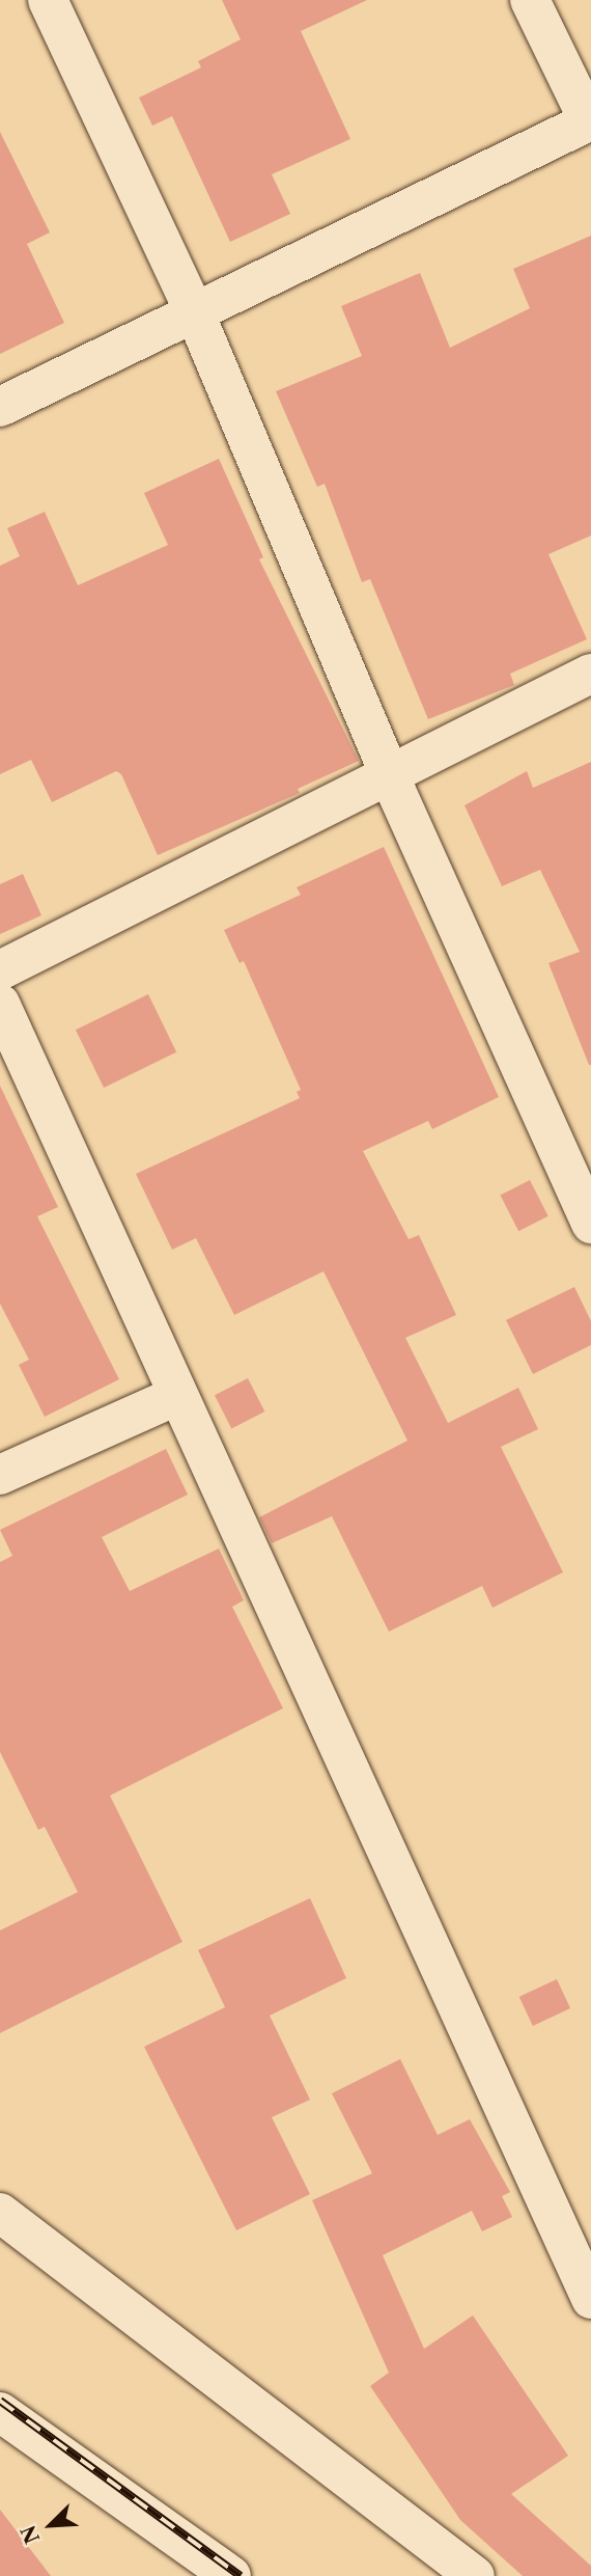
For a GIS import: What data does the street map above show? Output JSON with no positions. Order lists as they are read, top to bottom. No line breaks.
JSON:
{"north":"bottom left"}
